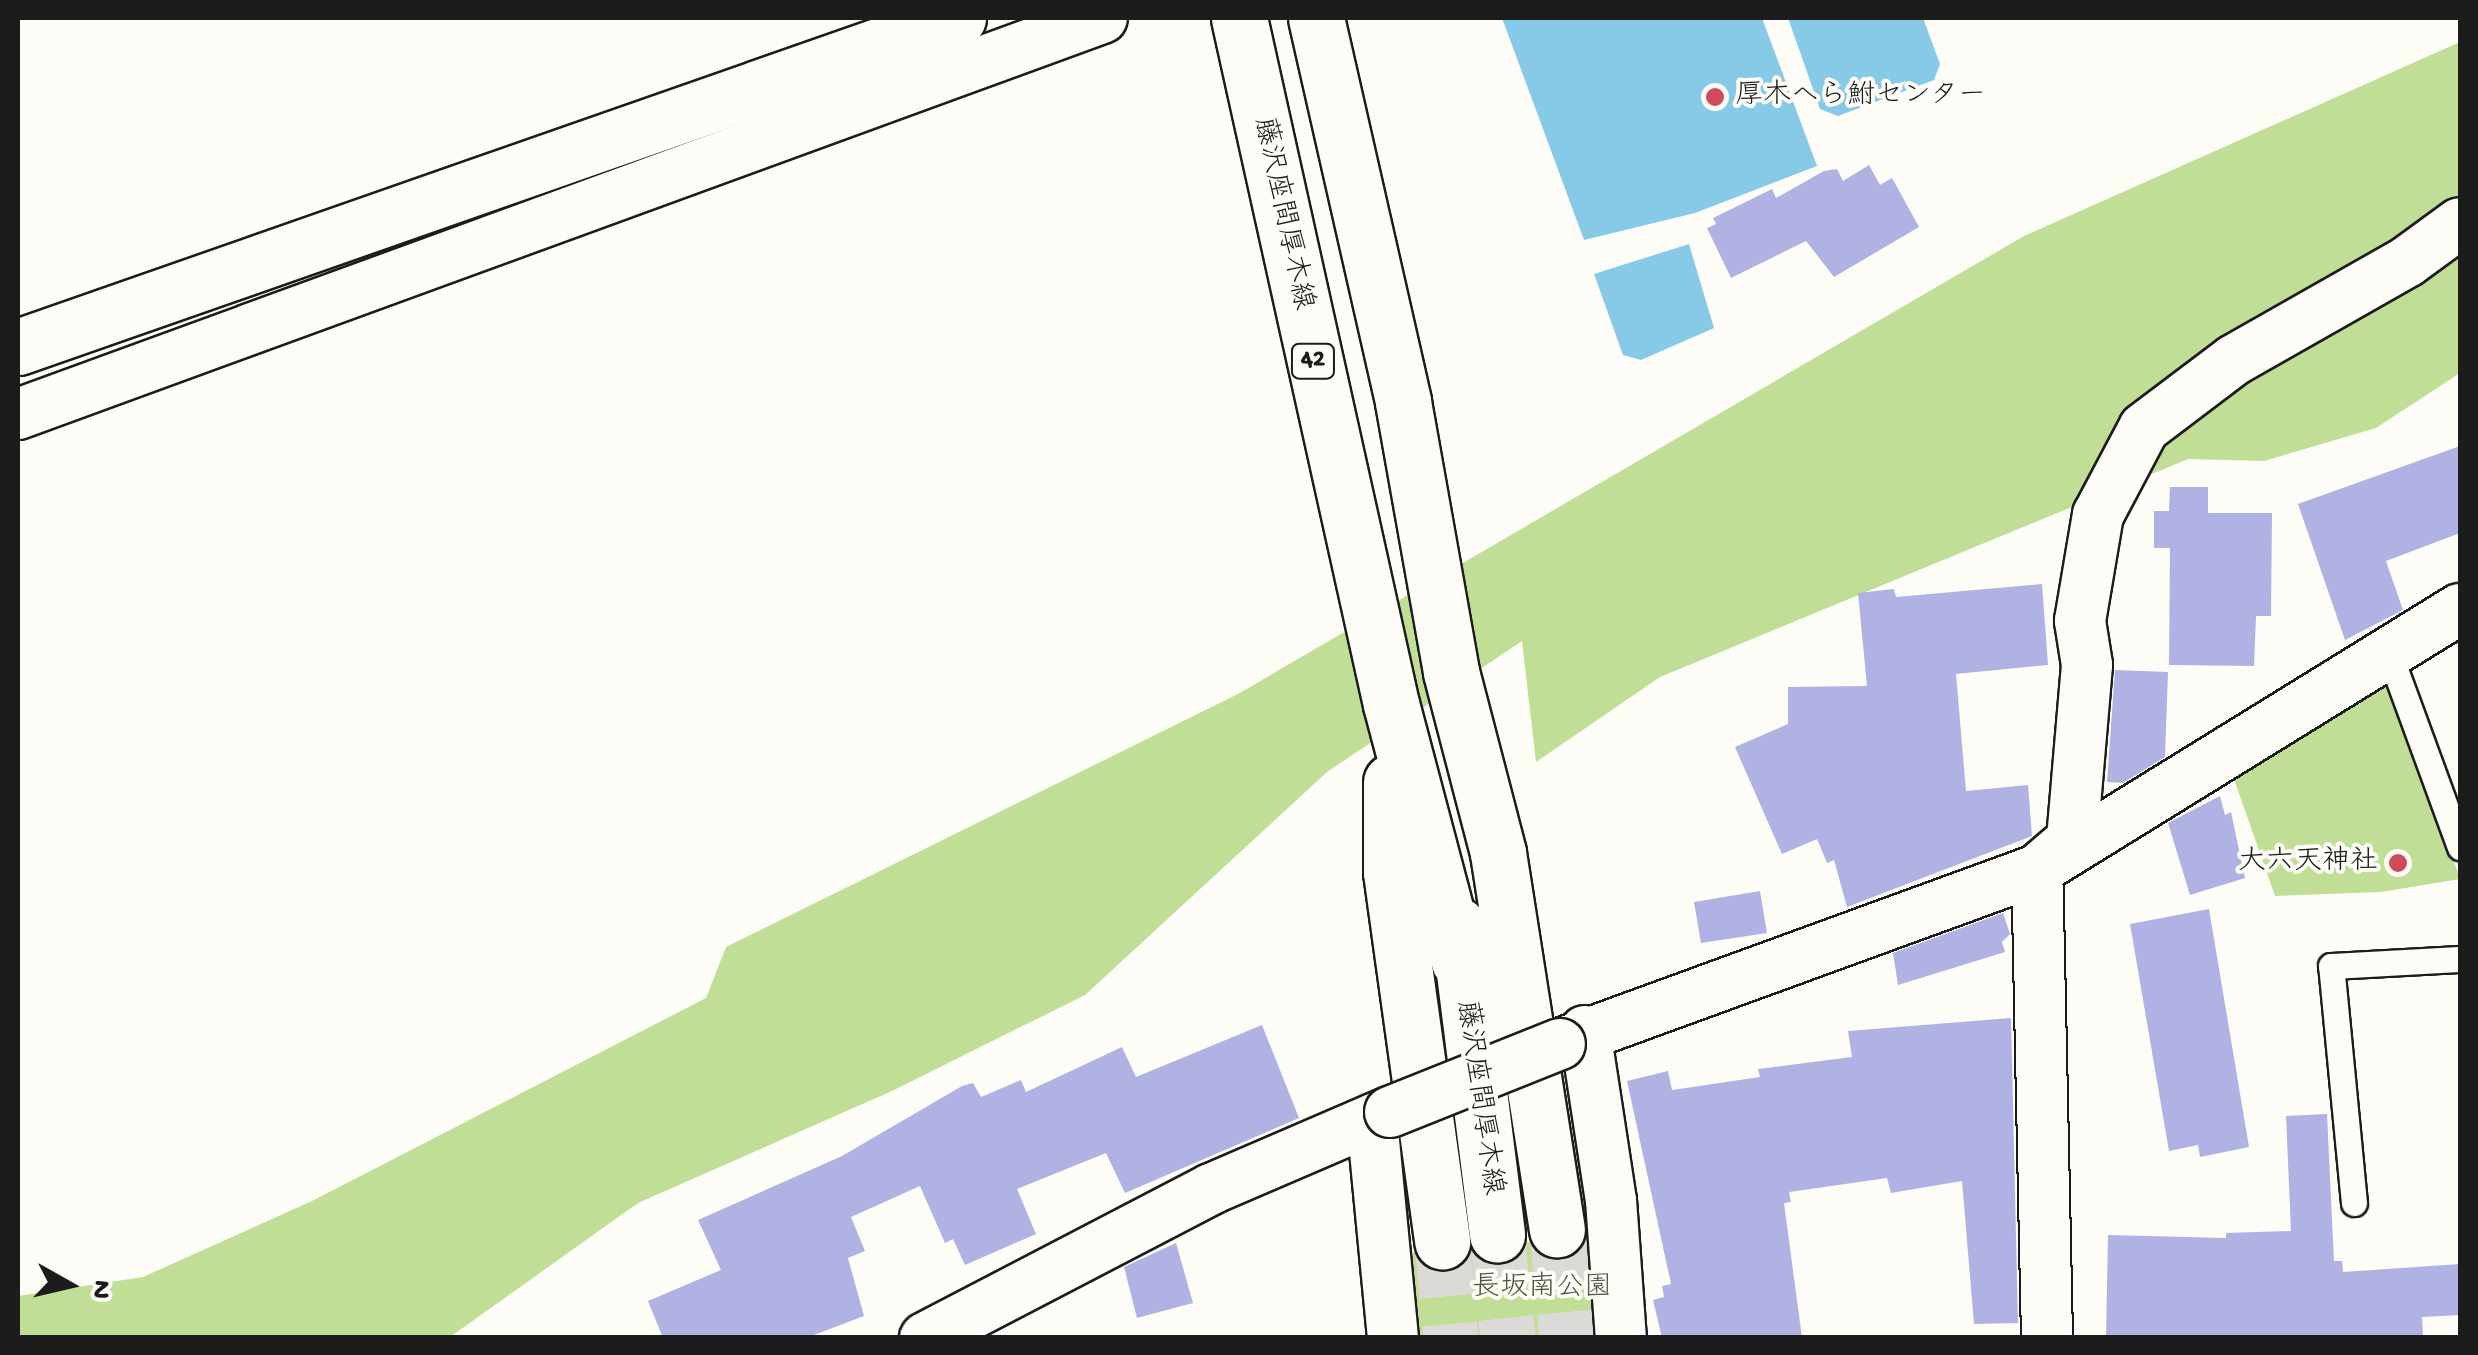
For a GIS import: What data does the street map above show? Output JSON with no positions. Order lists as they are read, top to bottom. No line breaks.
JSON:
{"streets":{"main road":["藤沢座間厚木線","42"]},"crossings":[["藤沢座間厚木線","42"]],"parks":["長坂南公園"],"places":["厚木へら鮒センター","大六天神社"],"north":"right"}
